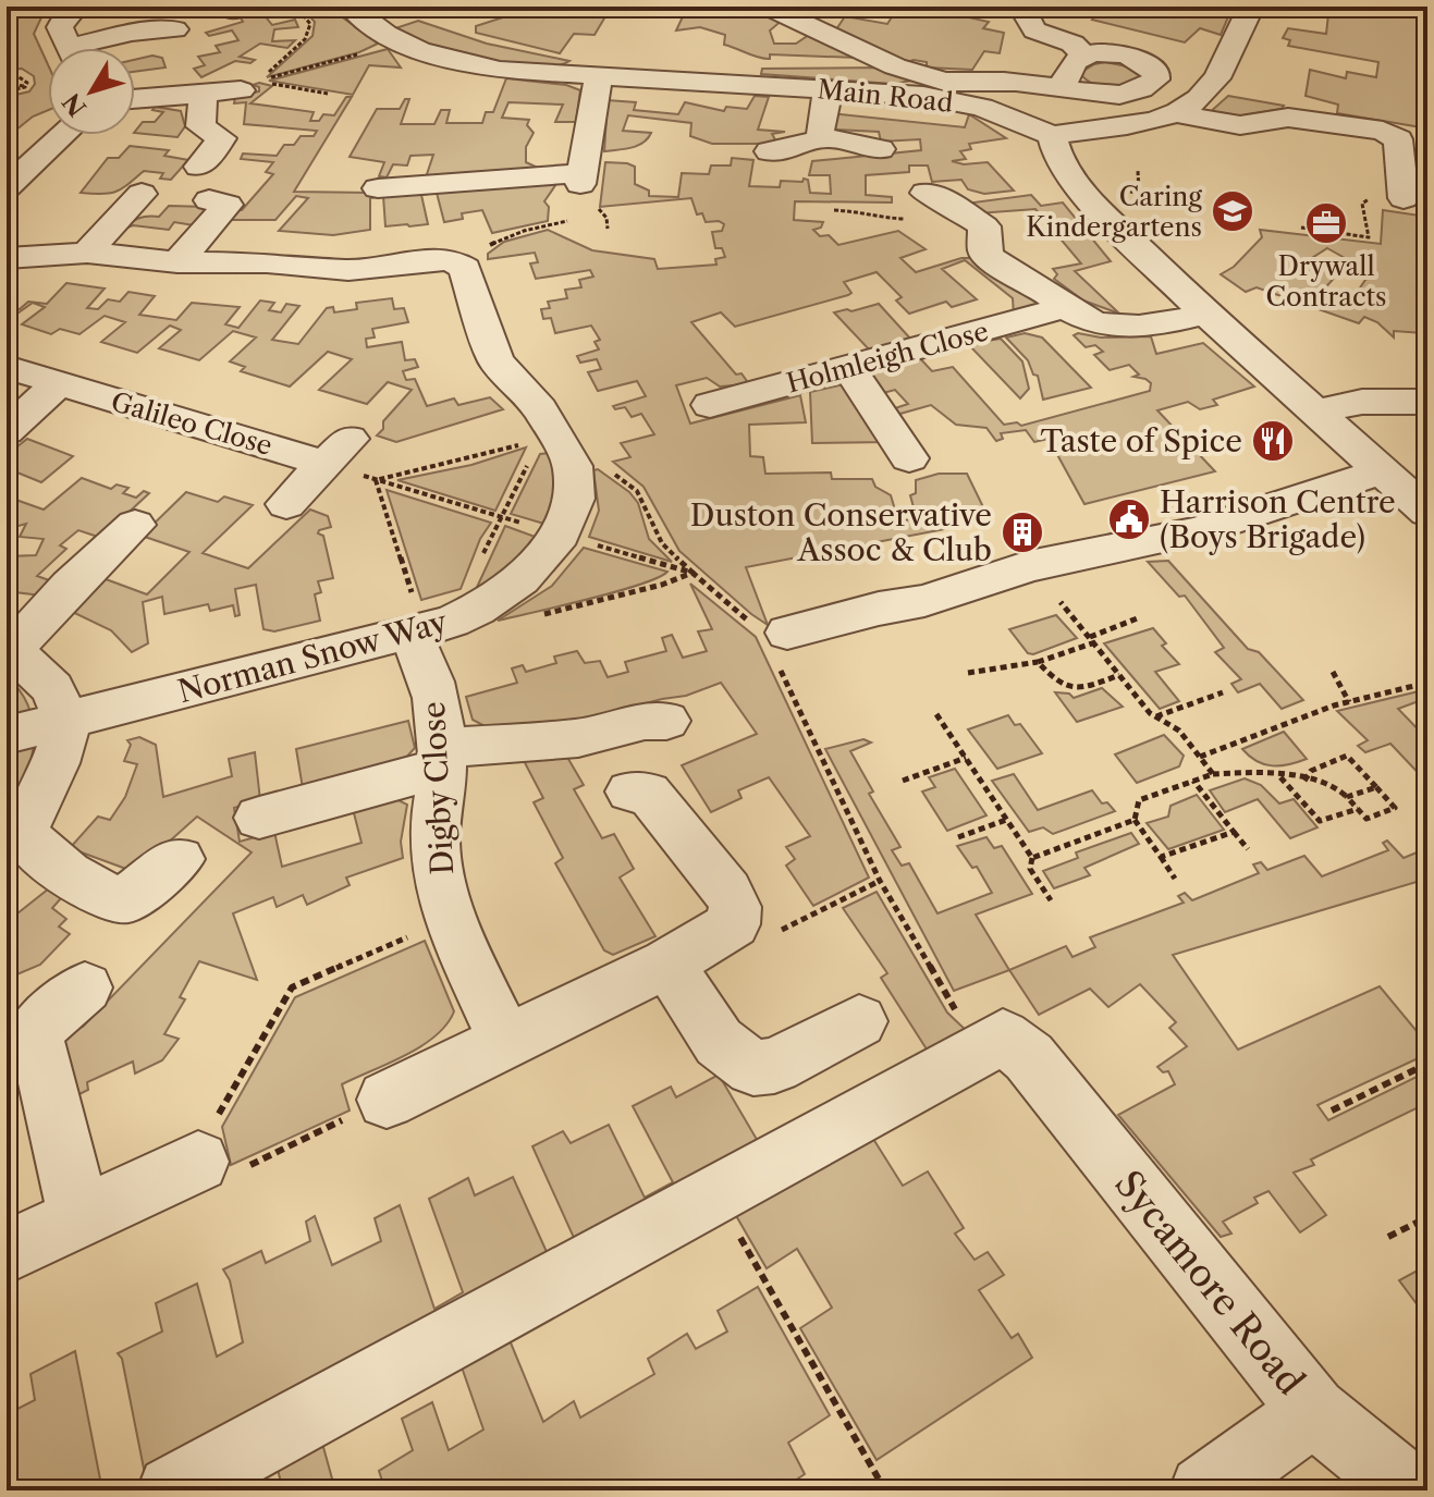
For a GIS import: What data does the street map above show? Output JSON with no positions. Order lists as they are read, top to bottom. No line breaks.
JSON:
{"streets":{"street":["Main Road","Holmleigh Close","Galileo Close","Norman Snow Way","Digby Close","Sycamore Road"]},"crossings":[["Norman Snow Way","Digby Close"]],"places":{"school or university":["Caring Kindergartens"],"office":["Drywall Contracts"],"restaurant":["Taste of Spice"],"public building":["Harrison Centre (Boys Brigade)"],"building":["Duston Conservative Assoc & Club"]},"north":"bottom left"}
